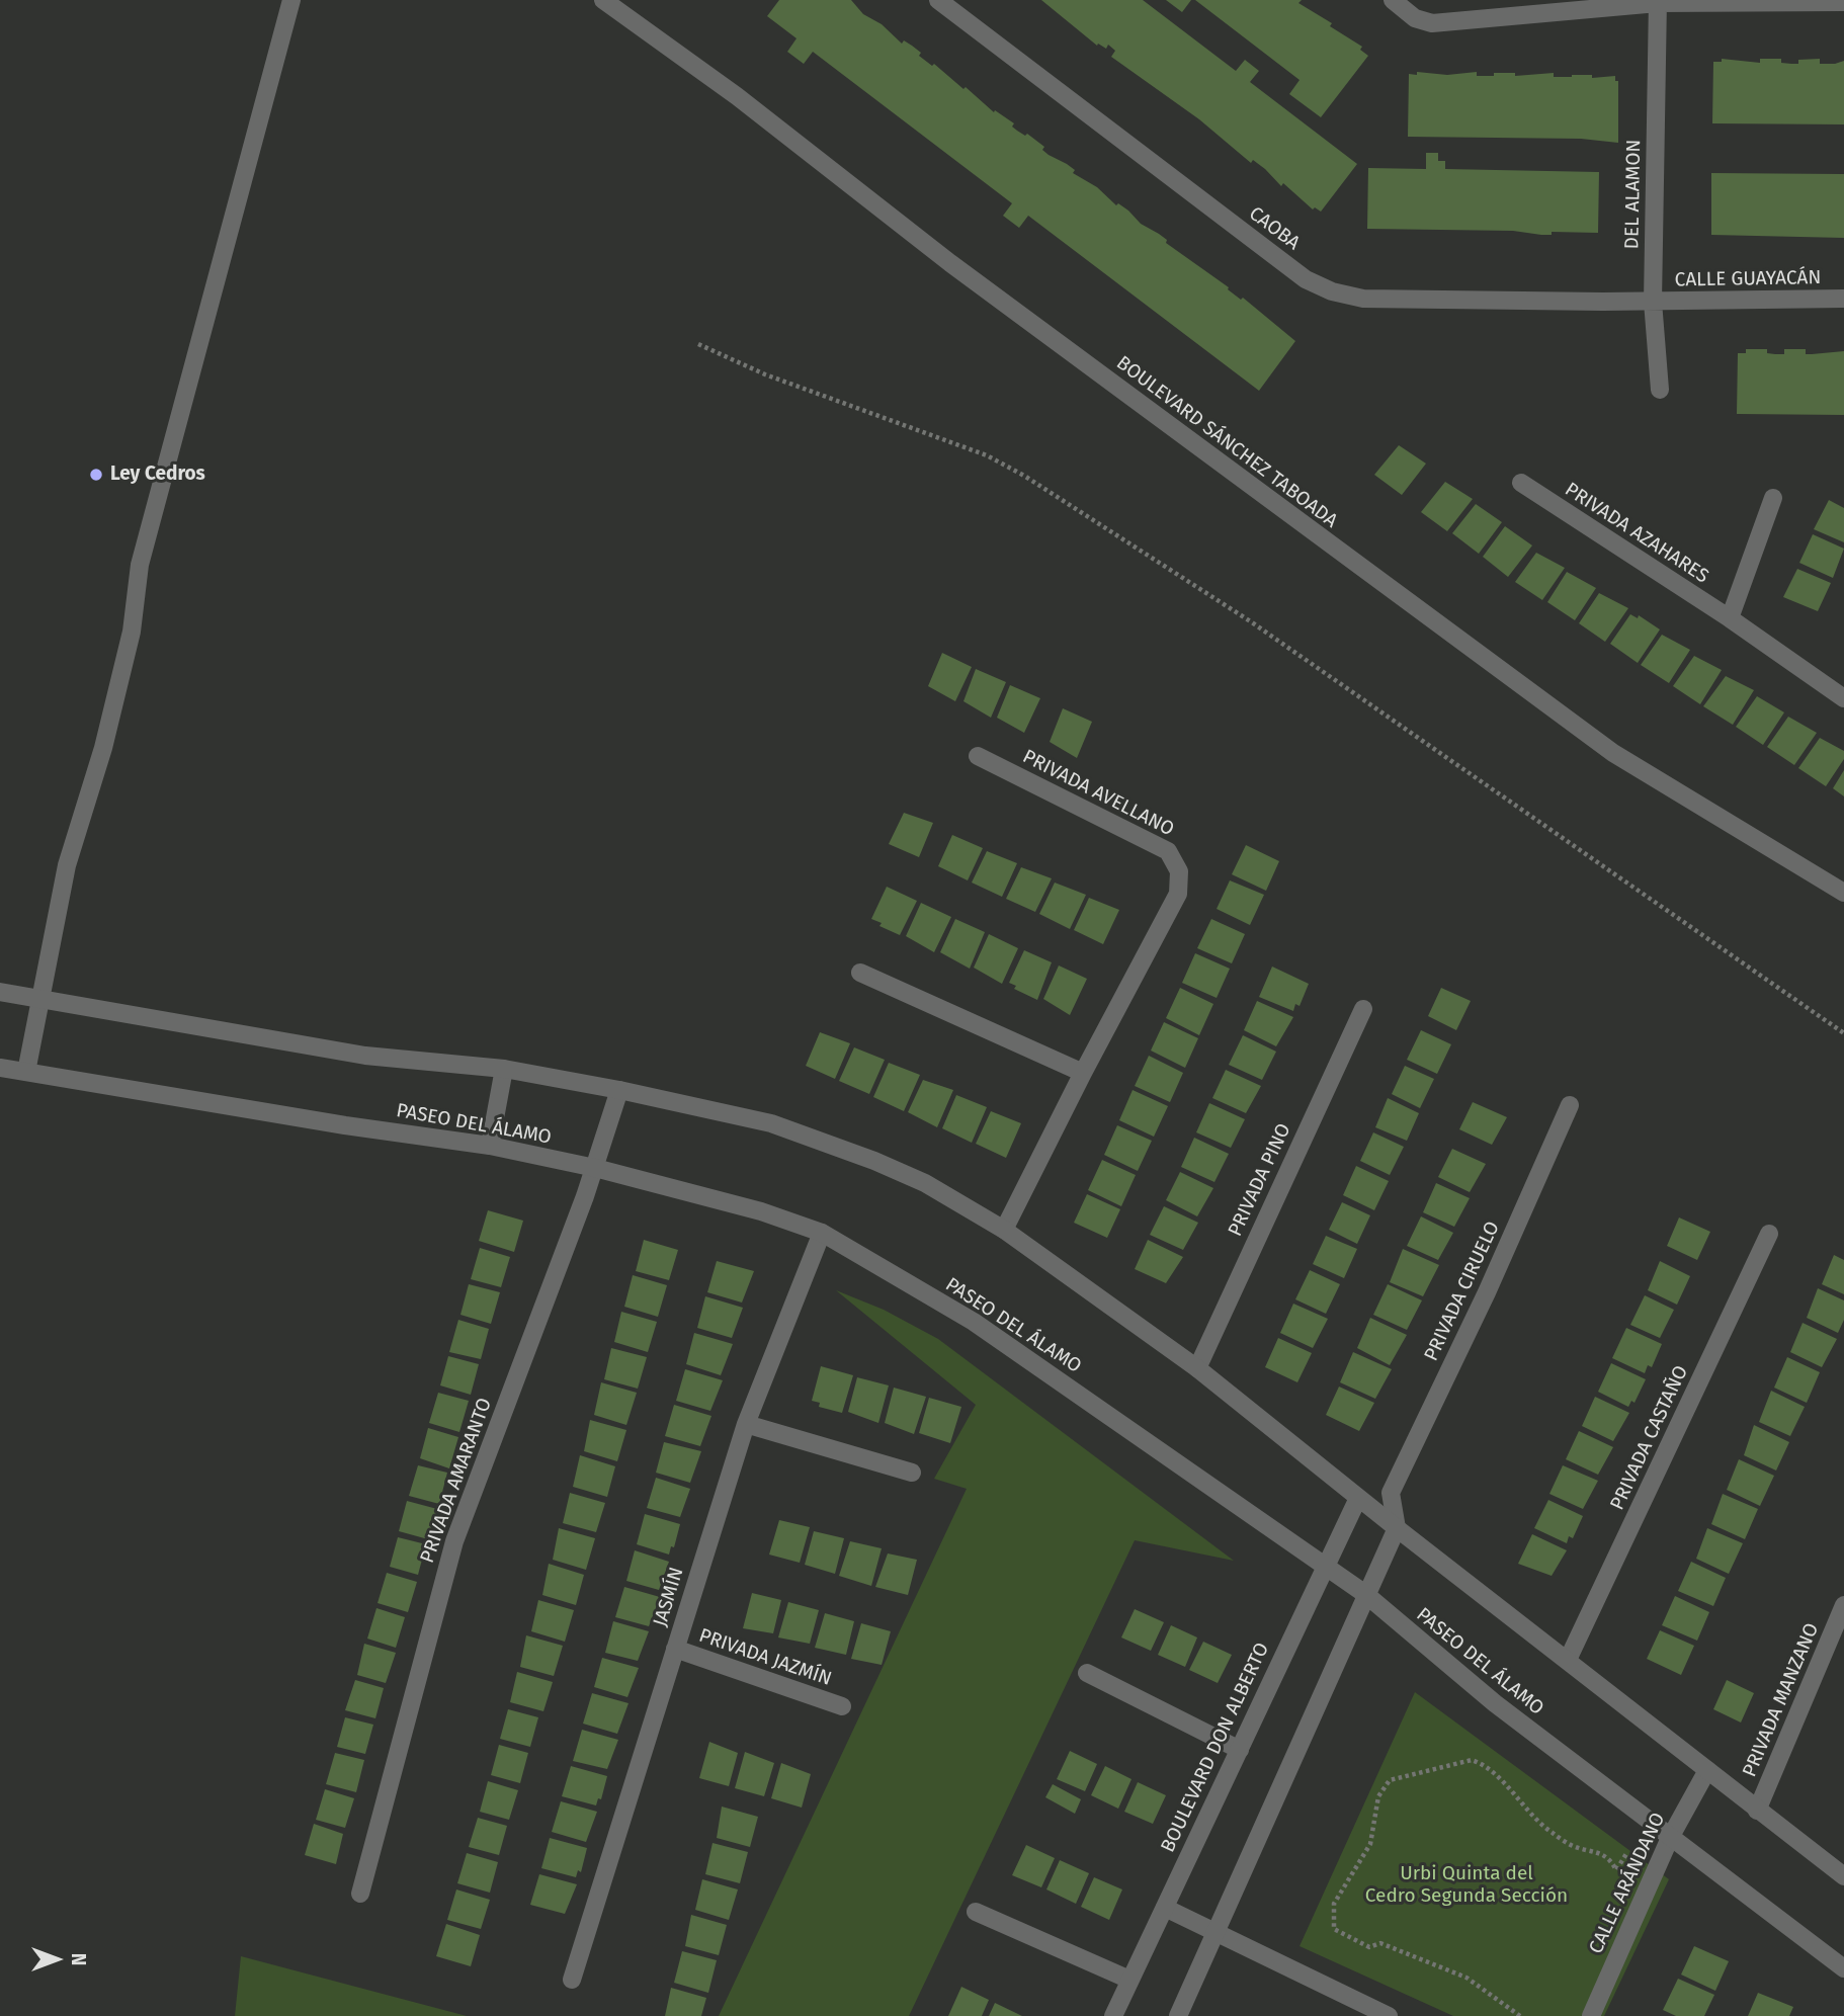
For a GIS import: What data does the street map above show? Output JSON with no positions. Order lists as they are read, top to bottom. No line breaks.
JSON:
{"streets":{"street":["DEL ALAMON","CAOBA","CALLE GUAYACÁN","BOULEVARD SÁNCHEZ TABOADA","PRIVADA AZAHARES","PRIVADA AVELLANO","PASEO DEL ÁLAMO","PRIVADA PINO","PRIVADA CIRUELO","PRIVADA CASTAÑO","PRIVADA AMARANTO","JASMÍN","PRIVADA JAZMÍN","PRIVADA MANZANO","BOULEVARD DON ALBERTO","CALLE ARÁNDANO"]},"crossings":[["DEL ALAMON","CAOBA"],["DEL ALAMON","CALLE GUAYACÁN"],["CAOBA","CALLE GUAYACÁN"],["PASEO DEL ÁLAMO","PRIVADA AMARANTO"],["PASEO DEL ÁLAMO","JASMÍN"],["PASEO DEL ÁLAMO","BOULEVARD DON ALBERTO"],["PASEO DEL ÁLAMO","CALLE ARÁNDANO"],["JASMÍN","PRIVADA JAZMÍN"]],"parks":["Urbi Quinta del Cedro Segunda Sección"],"places":["Ley Cedros"],"north":"right"}
